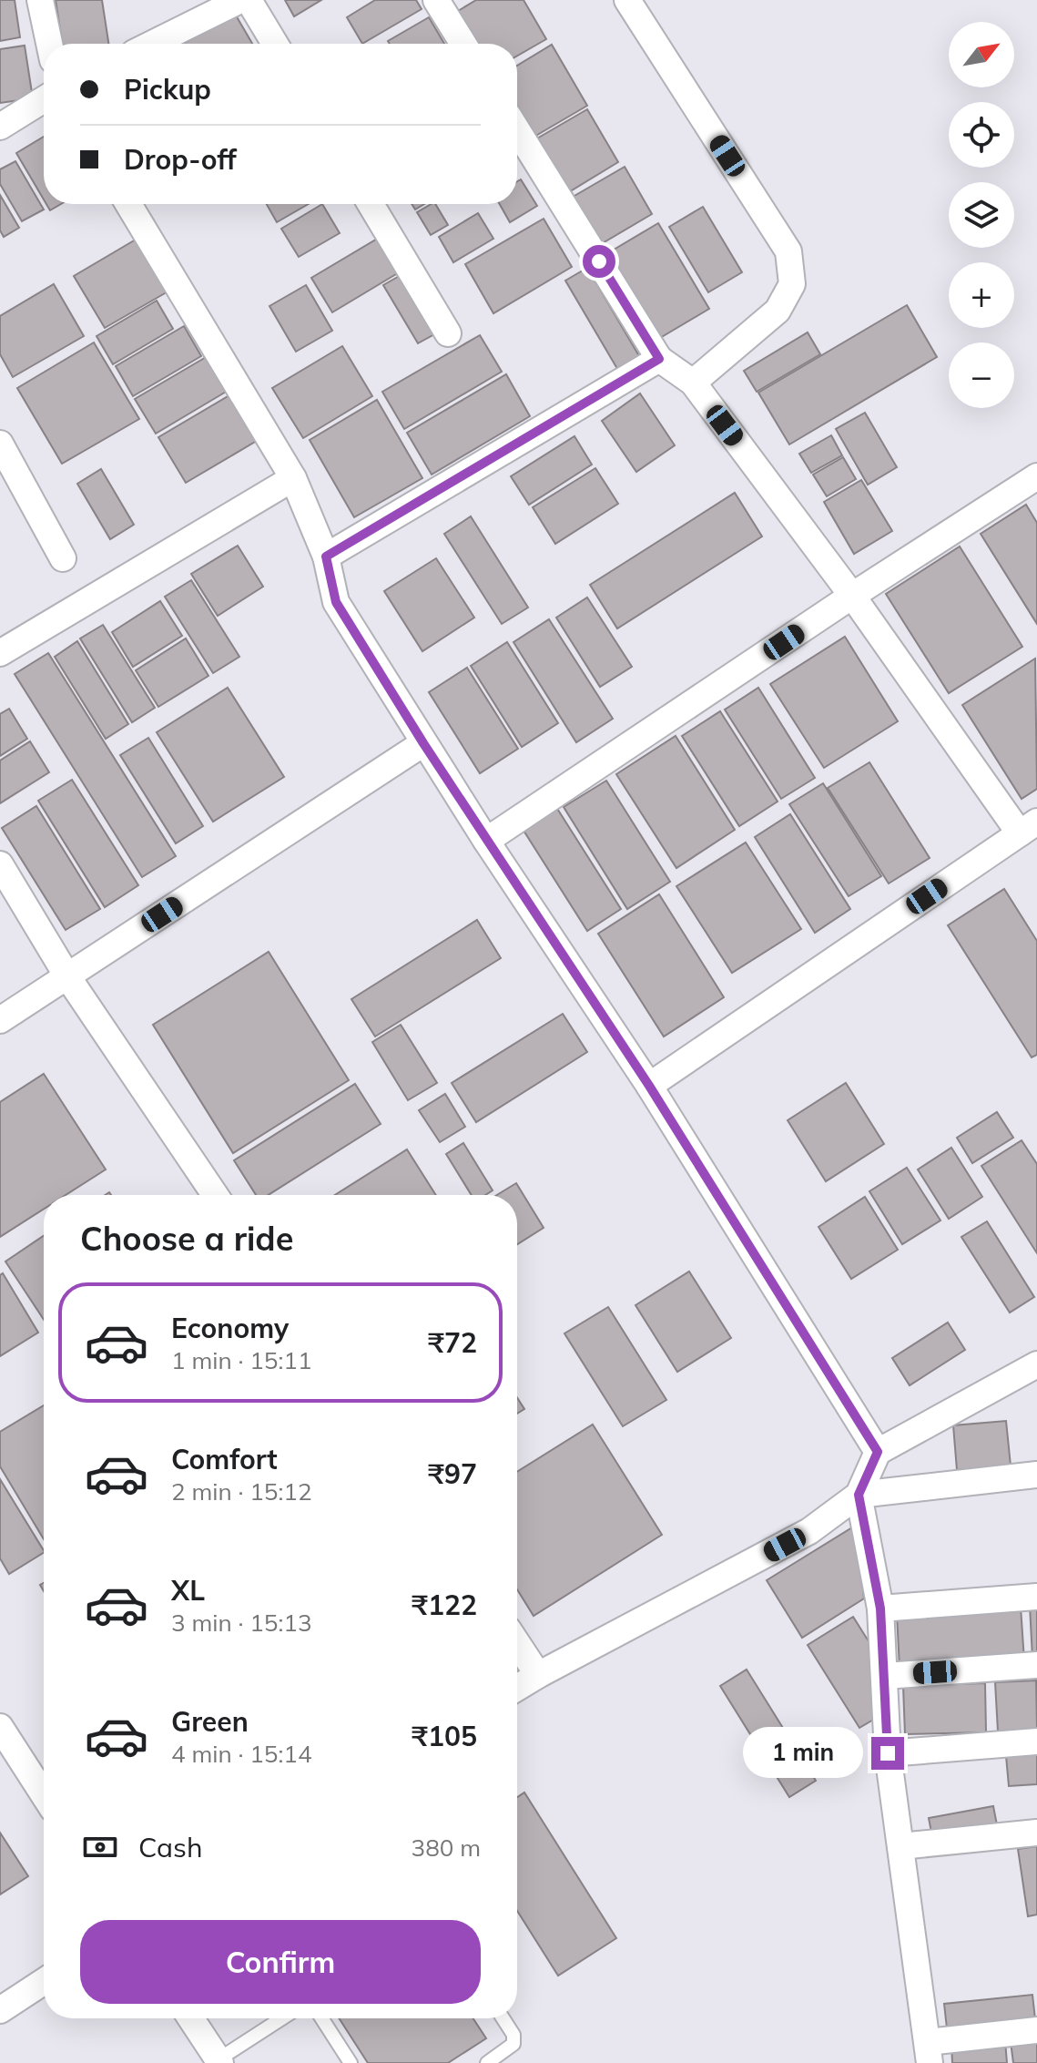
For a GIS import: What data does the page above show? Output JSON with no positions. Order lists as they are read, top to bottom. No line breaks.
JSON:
{"north":"top right","page":{"map_buttons":["+","−"],"banner":["Pickup","Drop-off"],"heading":"Choose a ride","list":[{"name":"Economy","note":"1 min · 15:11","value":"₹72"},{"name":"Comfort","note":"2 min · 15:12","value":"₹97"},{"name":"XL","note":"3 min · 15:13","value":"₹122"},{"name":"Green","note":"4 min · 15:14","value":"₹105"}],"bubble":"1 min","pay":["Cash","380 m"],"buttons":"Confirm"}}
